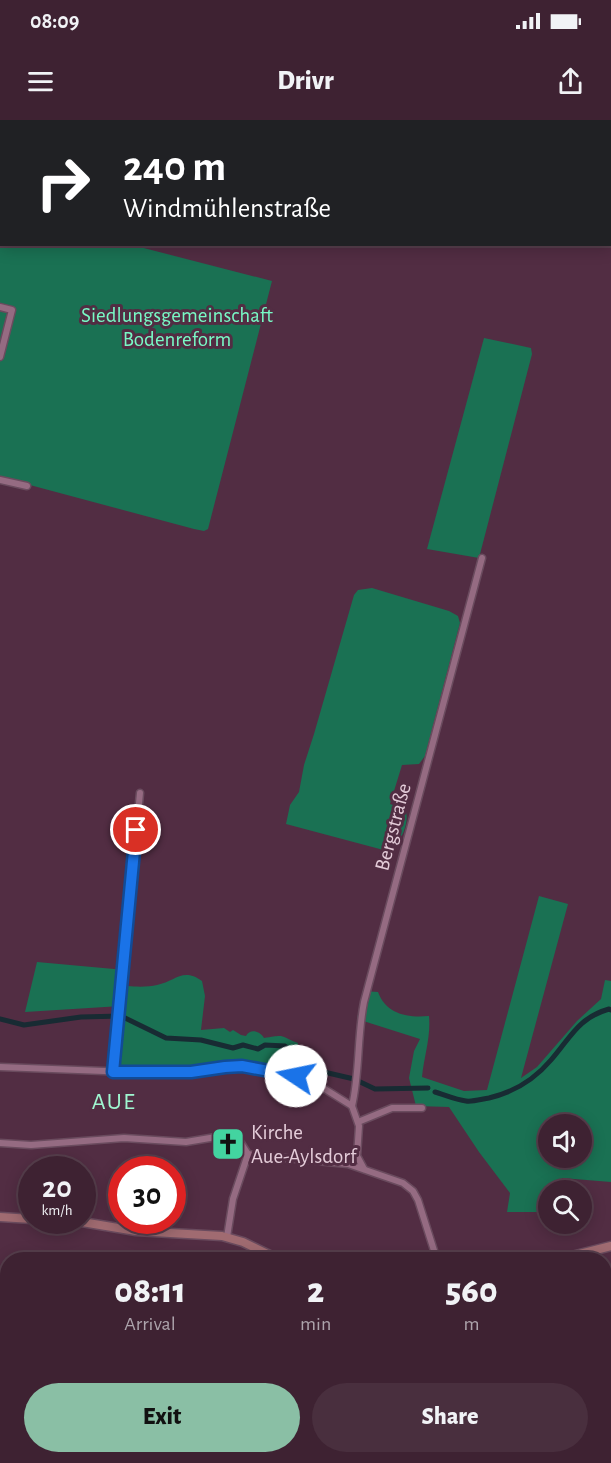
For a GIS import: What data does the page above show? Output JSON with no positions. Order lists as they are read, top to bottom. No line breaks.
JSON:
{"streets":{"street":["Bergstraße"]},"districts":["AUE"],"parks":["Siedlungsgemeinschaft Bodenreform"],"places":{"church":["Kirche Aue-Aylsdorf"]},"page":{"status":"08:09","header":"Drivr","turn":["240 m","Windmühlenstraße"],"speed":"20 km/h","limit":"30","eta":["08:11","Arrival","2","min","560","m"],"buttons":["Exit","Share"]}}
